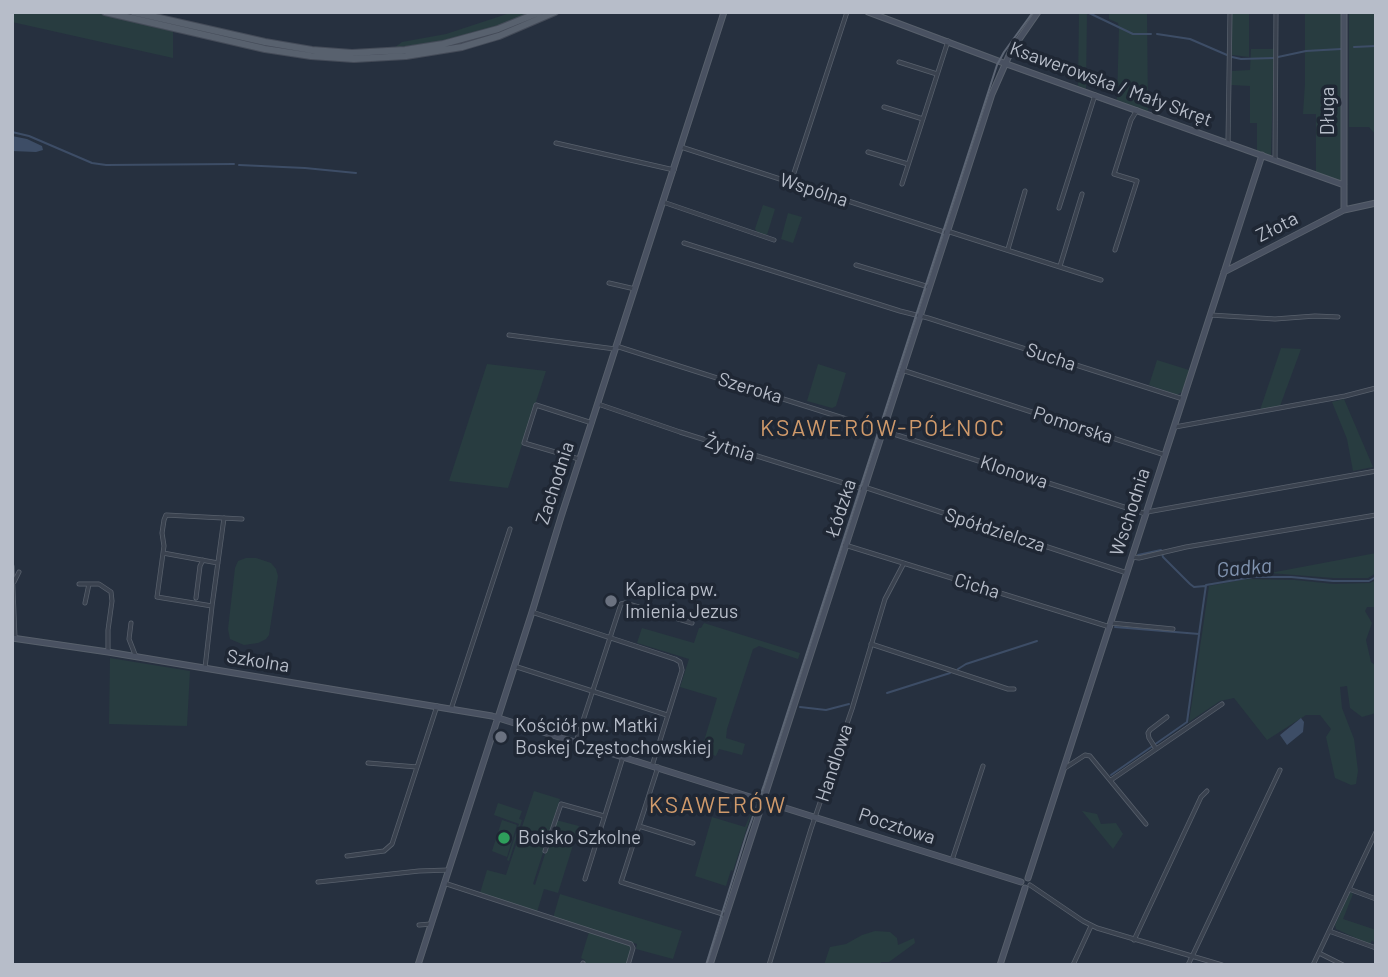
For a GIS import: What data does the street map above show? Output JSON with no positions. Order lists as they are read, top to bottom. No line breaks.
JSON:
{"streets":{"street":["Ksawerowska / Mały Skręt","Długa","Wspólna","Złota","Sucha","Szeroka","Pomorska","Żytnia","Klonowa","Zachodnia","Łódzka","Wschodnia","Spółdzielcza","Cicha","Szkolna","Handlowa","Pocztowa"]},"crossings":[["Ksawerowska / Mały Skręt","Długa"],["Ksawerowska / Mały Skręt","Łódzka"],["Ksawerowska / Mały Skręt","Wschodnia"],["Długa","Złota"],["Wspólna","Zachodnia"],["Wspólna","Łódzka"],["Złota","Wschodnia"],["Sucha","Łódzka"],["Sucha","Wschodnia"],["Szeroka","Klonowa"],["Szeroka","Zachodnia"],["Szeroka","Łódzka"],["Pomorska","Łódzka"],["Pomorska","Wschodnia"],["Żytnia","Zachodnia"],["Żytnia","Łódzka"],["Żytnia","Spółdzielcza"],["Klonowa","Łódzka"],["Klonowa","Wschodnia"],["Zachodnia","Szkolna"],["Łódzka","Spółdzielcza"],["Łódzka","Cicha"],["Łódzka","Pocztowa"],["Wschodnia","Spółdzielcza"],["Wschodnia","Cicha"],["Wschodnia","Pocztowa"],["Cicha","Handlowa"],["Szkolna","Pocztowa"],["Handlowa","Pocztowa"]],"districts":["KSAWERÓW-PÓŁNOC","KSAWERÓW"],"water":["Gadka"],"places":["Kaplica pw. Imienia Jezus","Kościół pw. Matki Boskej Częstochowskiej","Boisko Szkolne"]}
